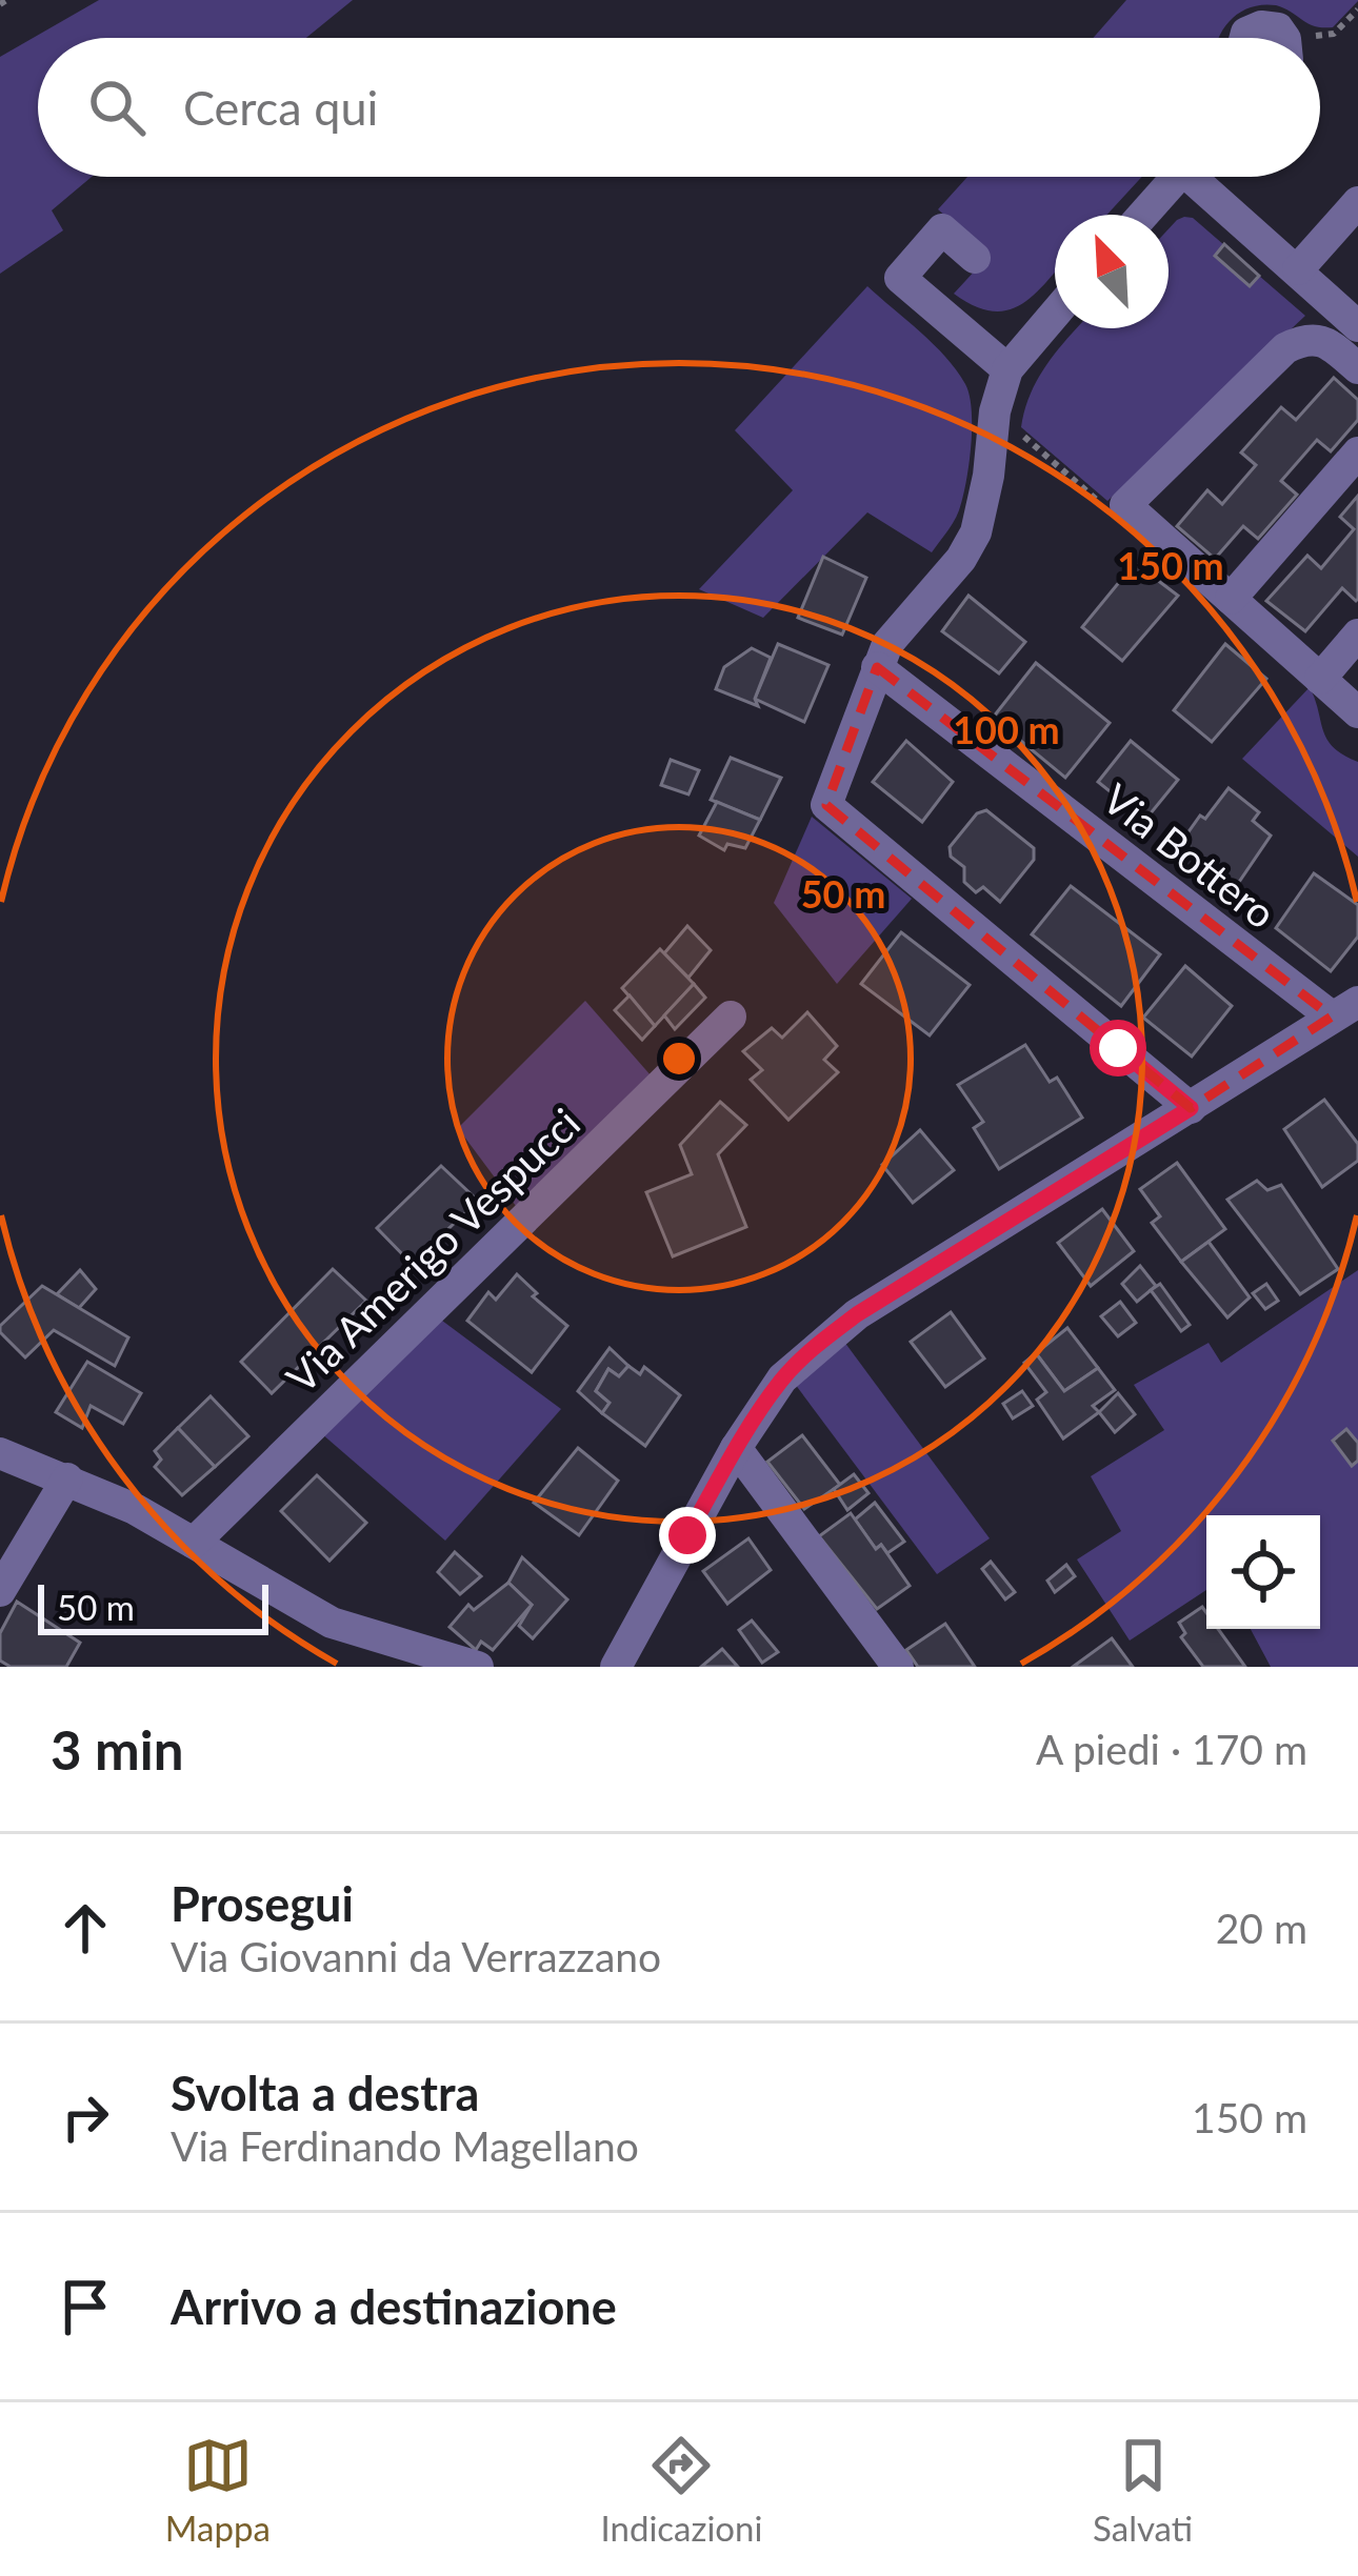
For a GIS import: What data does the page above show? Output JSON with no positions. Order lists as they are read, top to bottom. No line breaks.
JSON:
{"streets":{"street":["Via Bottero","Via Amerigo Vespucci"]},"scale_bar":"50 m","north":"top left","page":{"search":"Cerca qui","scale":"50 m","heading":["3 min","A piedi · 170 m"],"list":[["Prosegui","Via Giovanni da Verrazzano","20 m"],["Svolta a destra","Via Ferdinando Magellano","150 m"],"Arrivo a destinazione"],"nav":["Mappa","Indicazioni","Salvati"]},"rings":["150 m","100 m","50 m"]}
